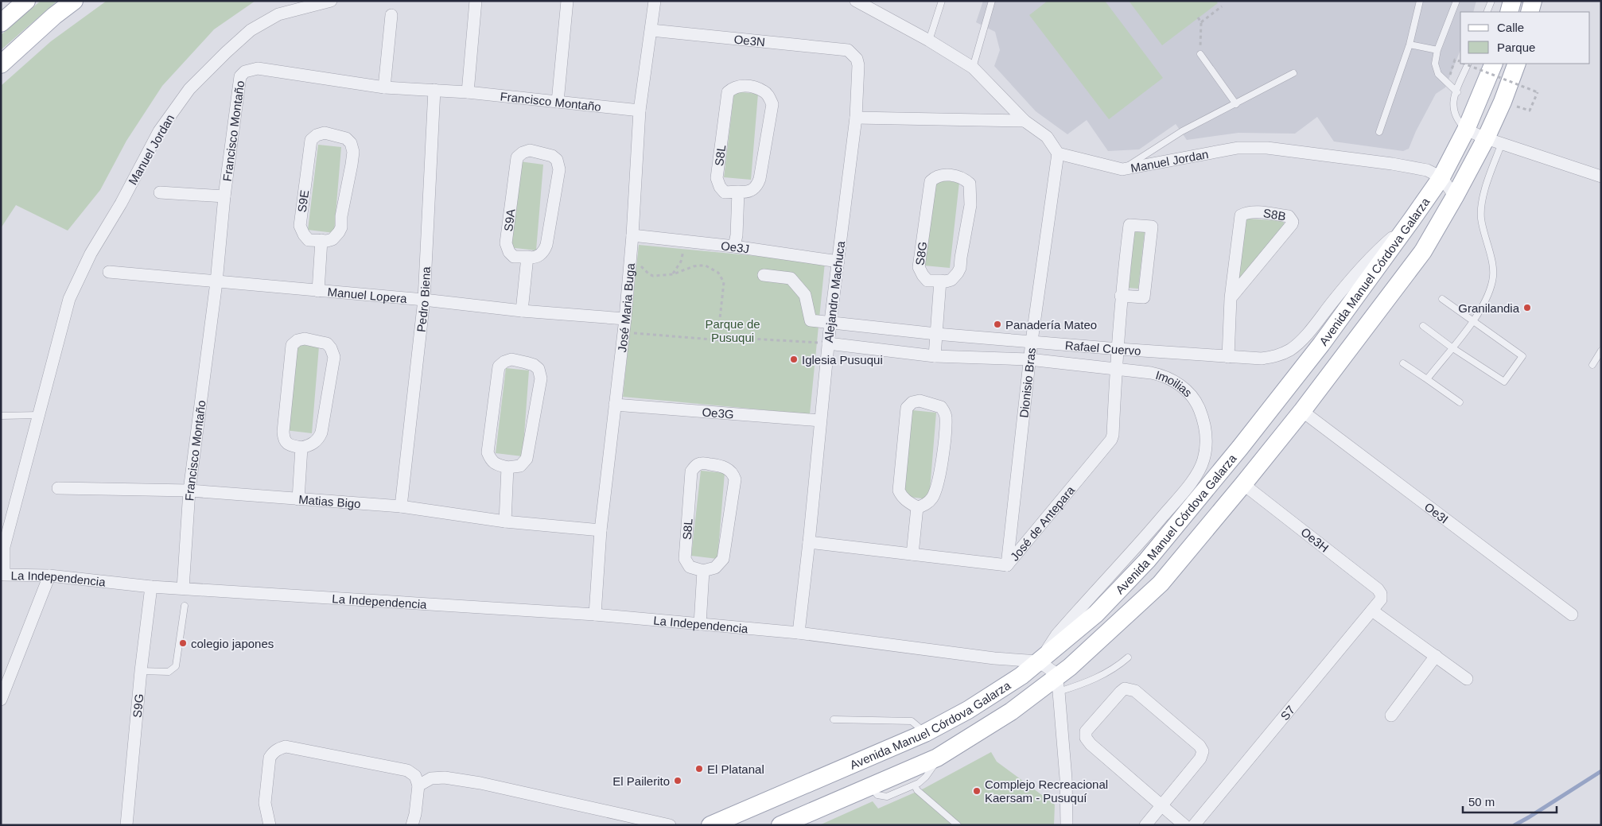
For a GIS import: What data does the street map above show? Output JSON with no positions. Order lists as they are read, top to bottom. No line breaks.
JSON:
{"streets":{"main road":["Avenida Manuel Córdova Galarza"],"street":["Oe3N","Francisco Montaño","Manuel Jordan","S8L","S9E","S8B","S9A","Oe3J","S8G","Alejandro Machuca","Manuel Lopera","Pedro Biena","José Maria Buga","Rafael Cuervo","Dionisio Bras","Imoilias","Oe3G","Matias Bigo","Oe3I","José de Antepara","Oe3H","La Independencia","S9G","S7"]},"crossings":[["Oe3N","Alejandro Machuca"],["Oe3N","José Maria Buga"],["Francisco Montaño","Manuel Lopera"],["Francisco Montaño","Pedro Biena"],["Francisco Montaño","José Maria Buga"],["Francisco Montaño","Matias Bigo"],["Francisco Montaño","La Independencia"],["Manuel Jordan","Avenida Manuel Córdova Galarza"],["Manuel Jordan","Dionisio Bras"],["Manuel Jordan","La Independencia"],["S8B","Rafael Cuervo"],["Oe3J","Alejandro Machuca"],["Oe3J","José Maria Buga"],["Avenida Manuel Córdova Galarza","Rafael Cuervo"],["Avenida Manuel Córdova Galarza","Imoilias"],["Avenida Manuel Córdova Galarza","Oe3I"],["Avenida Manuel Córdova Galarza","Oe3H"],["Avenida Manuel Córdova Galarza","La Independencia"],["Alejandro Machuca","Rafael Cuervo"],["Alejandro Machuca","Imoilias"],["Alejandro Machuca","Oe3G"],["Alejandro Machuca","José de Antepara"],["Alejandro Machuca","La Independencia"],["Manuel Lopera","Pedro Biena"],["Manuel Lopera","José Maria Buga"],["Pedro Biena","Matias Bigo"],["José Maria Buga","Oe3G"],["José Maria Buga","Matias Bigo"],["José Maria Buga","La Independencia"],["Rafael Cuervo","Dionisio Bras"],["Rafael Cuervo","José de Antepara"],["Dionisio Bras","Imoilias"],["Dionisio Bras","José de Antepara"],["Imoilias","José de Antepara"],["Imoilias","La Independencia"],["Oe3H","S7"],["La Independencia","S9G"]],"parks":["Parque de Pusuqui"],"places":["Granilandia","Panadería Mateo","Iglesia Pusuqui","colegio japones","El Platanal","El Pailerito","Complejo Recreacional Kaersam - Pusuquí"],"legend":["Calle","Parque"],"scale_bar":"50 m"}
